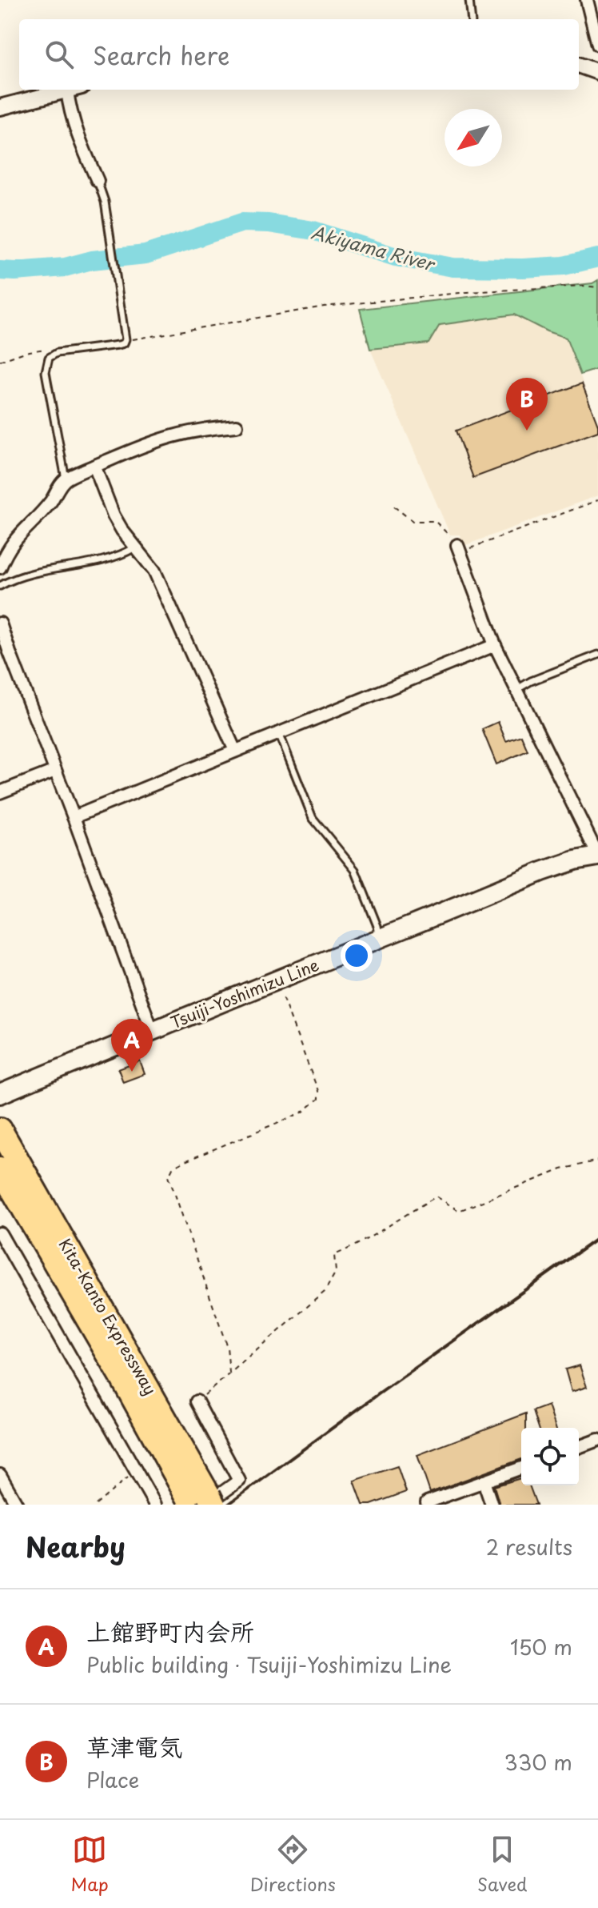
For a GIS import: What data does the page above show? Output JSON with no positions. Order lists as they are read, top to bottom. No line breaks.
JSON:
{"streets":{"highway":["Kita-Kanto Expressway"],"main road":["Tsuiji-Yoshimizu Line"]},"water":["Akiyama River"],"north":"bottom left","page":{"search":"Search here","pins":["B","A"],"heading":["Nearby","2 results"],"list":[{"mark":"A","name":"上館野町内会所","note":"Public building · Tsuiji-Yoshimizu Line","value":"150 m"},{"mark":"B","name":"草津電気","note":"Place","value":"330 m"}],"nav":["Map","Directions","Saved"]}}
